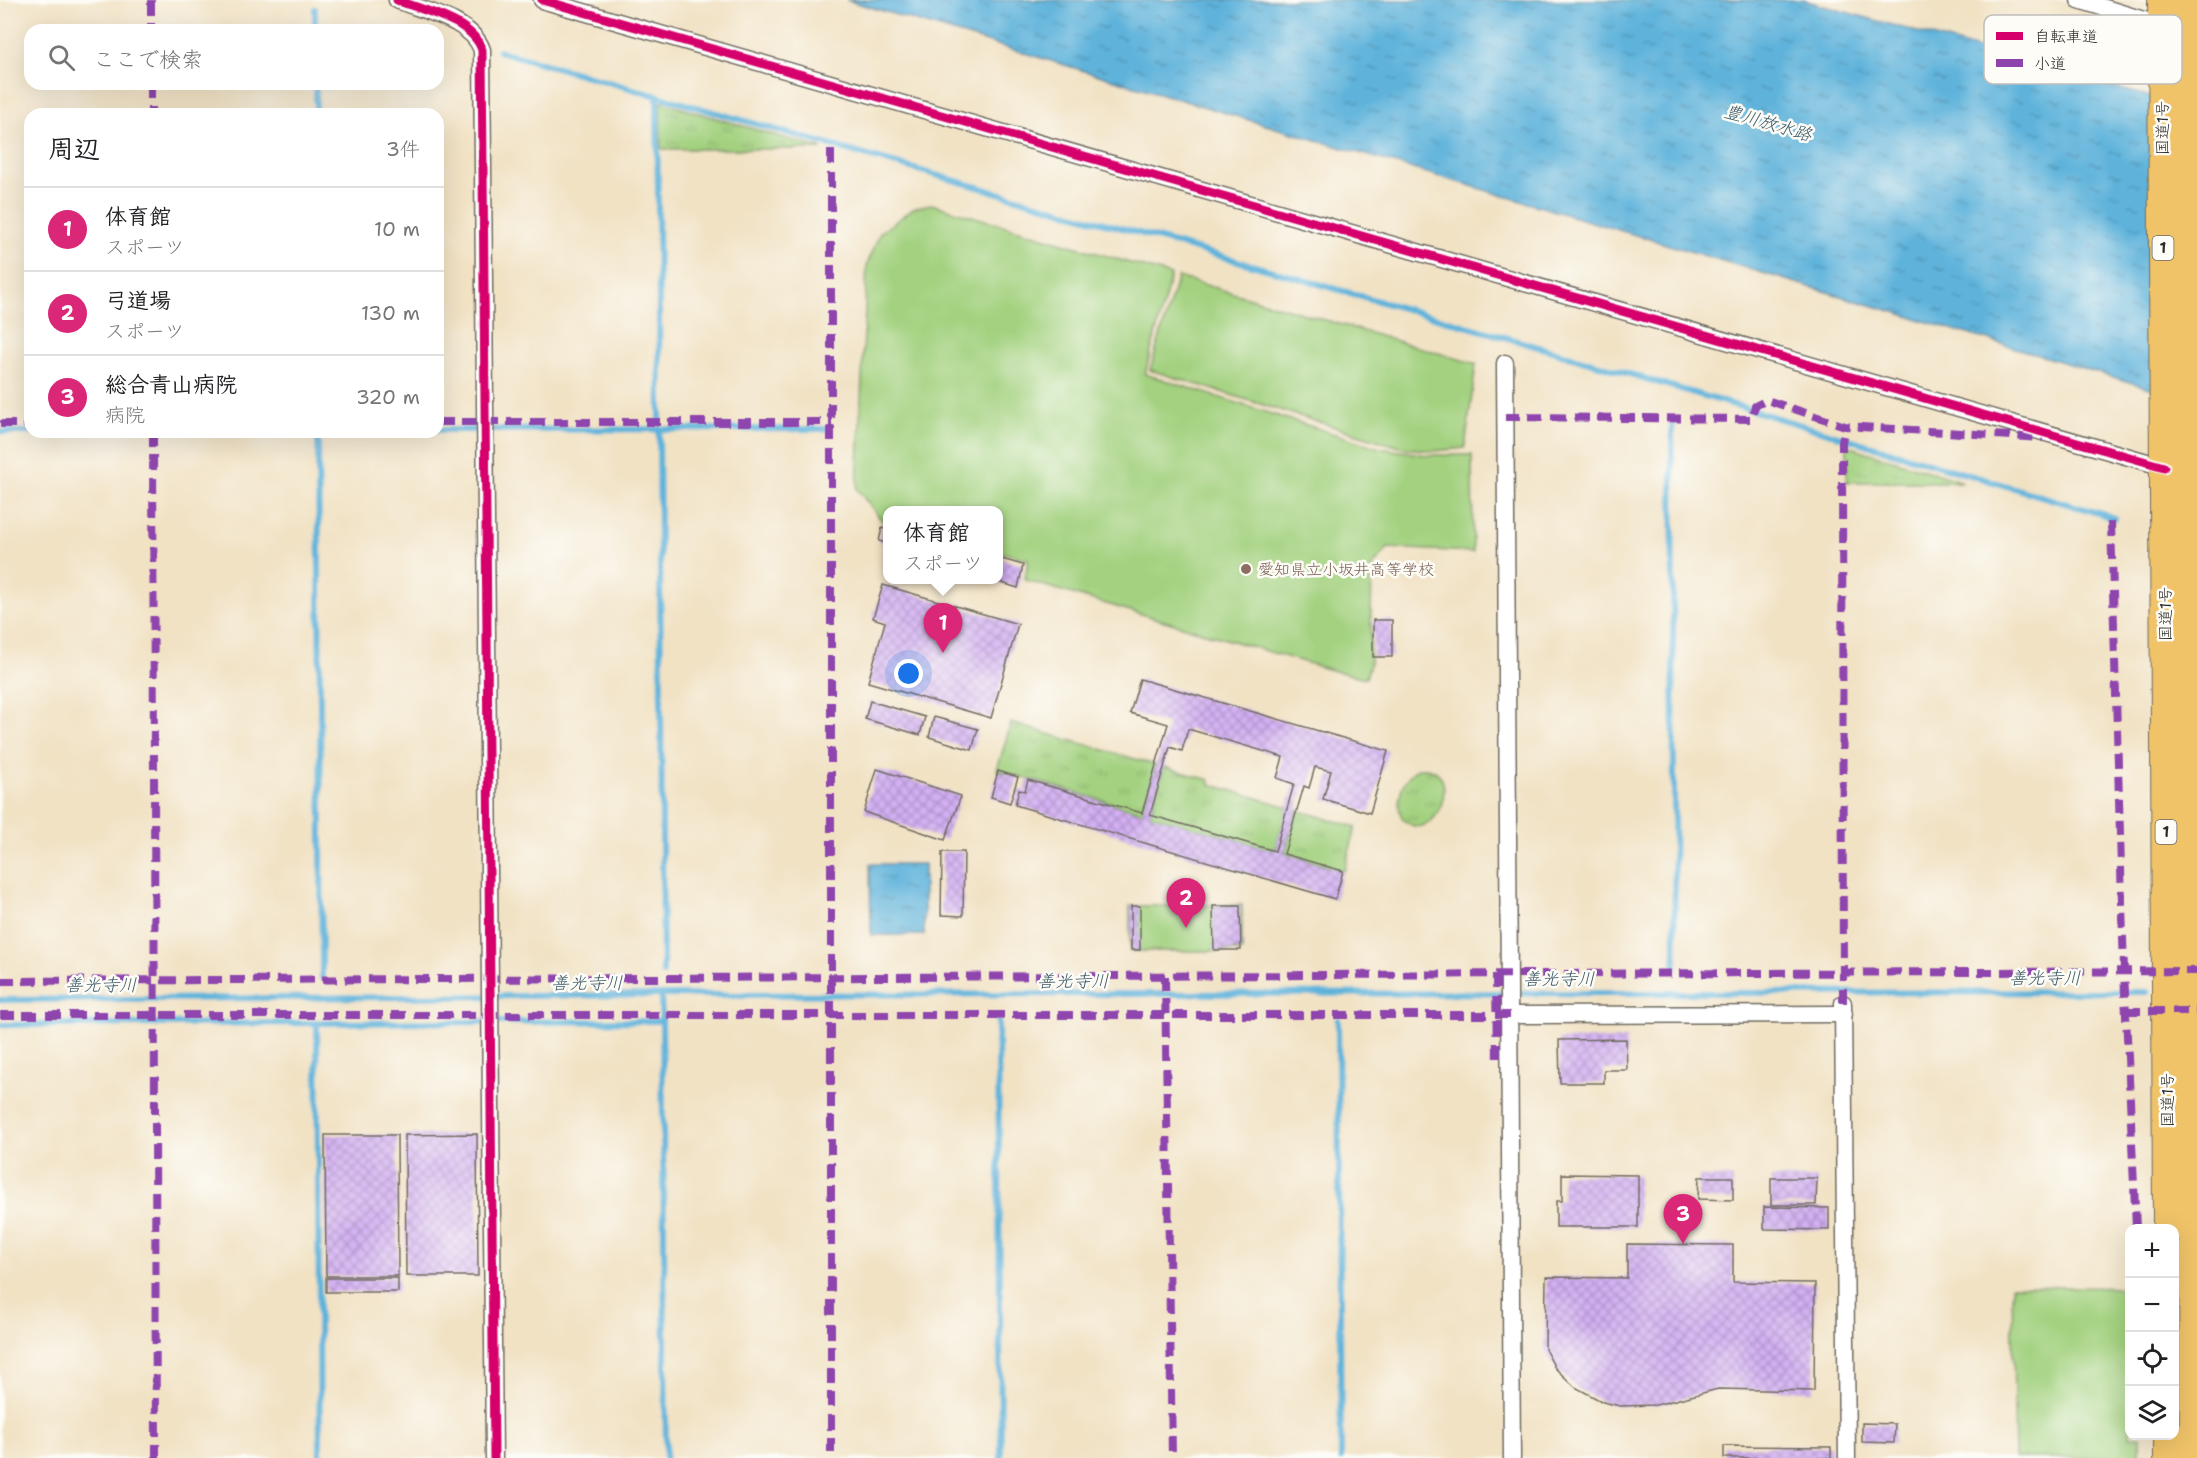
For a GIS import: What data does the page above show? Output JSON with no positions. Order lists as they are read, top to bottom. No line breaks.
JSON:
{"streets":{"highway":["国道1号","1"]},"water":["豊川放水路","善光寺川"],"places":["愛知県立小坂井高等学校"],"legend":["自転車道","小道"],"page":{"search":"ここで検索","heading":["周辺","3件"],"list":[{"mark":"1","name":"体育館","note":"スポーツ","value":"10 m"},{"mark":"2","name":"弓道場","note":"スポーツ","value":"130 m"},{"mark":"3","name":"総合青山病院","note":"病院","value":"320 m"}],"popup":["体育館","スポーツ"],"pins":["1","2","3"],"map_buttons":["+","−"]}}
